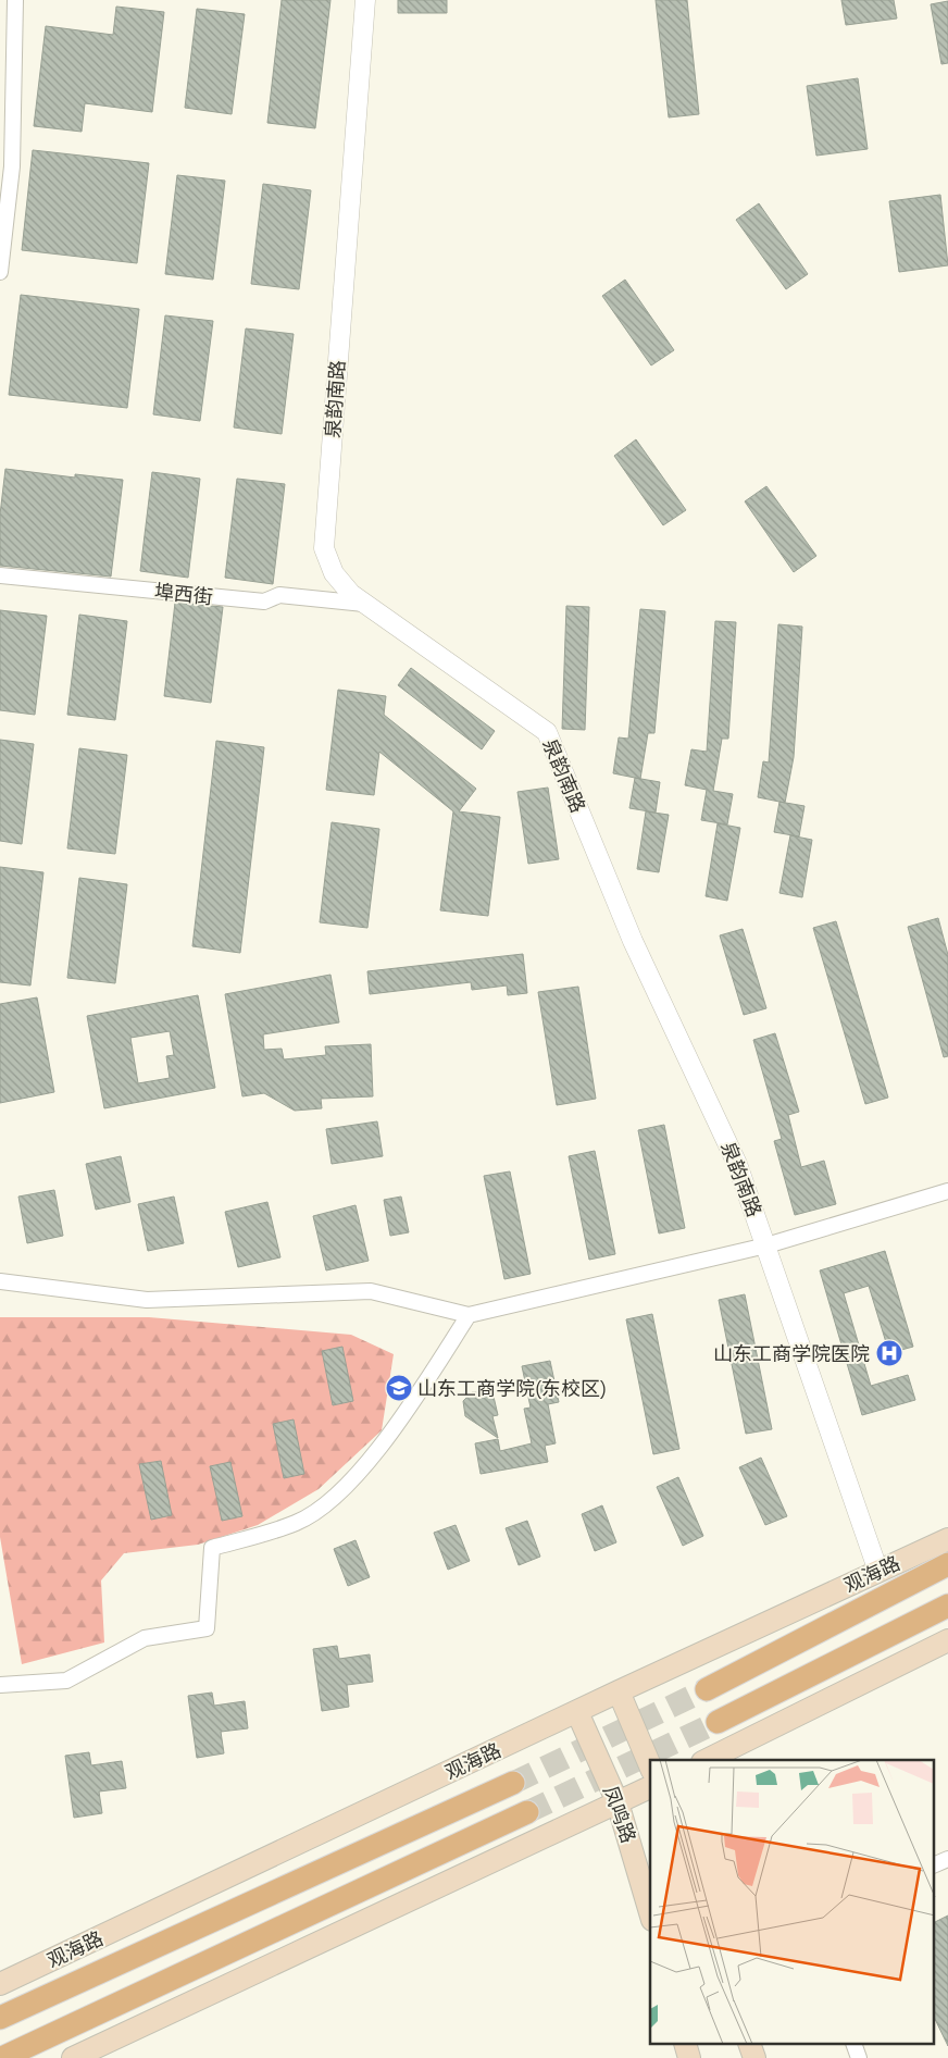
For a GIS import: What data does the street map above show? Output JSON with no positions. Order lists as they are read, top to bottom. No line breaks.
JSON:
{"streets":{"main road":["观海路","凤鸣路"],"street":["泉韵南路","埠西街"]},"crossings":[["泉韵南路","埠西街"],["泉韵南路","观海路"],["观海路","凤鸣路"]],"places":{"hospital":["山东工商学院医院"],"school or university":["山东工商学院(东校区)"]}}
